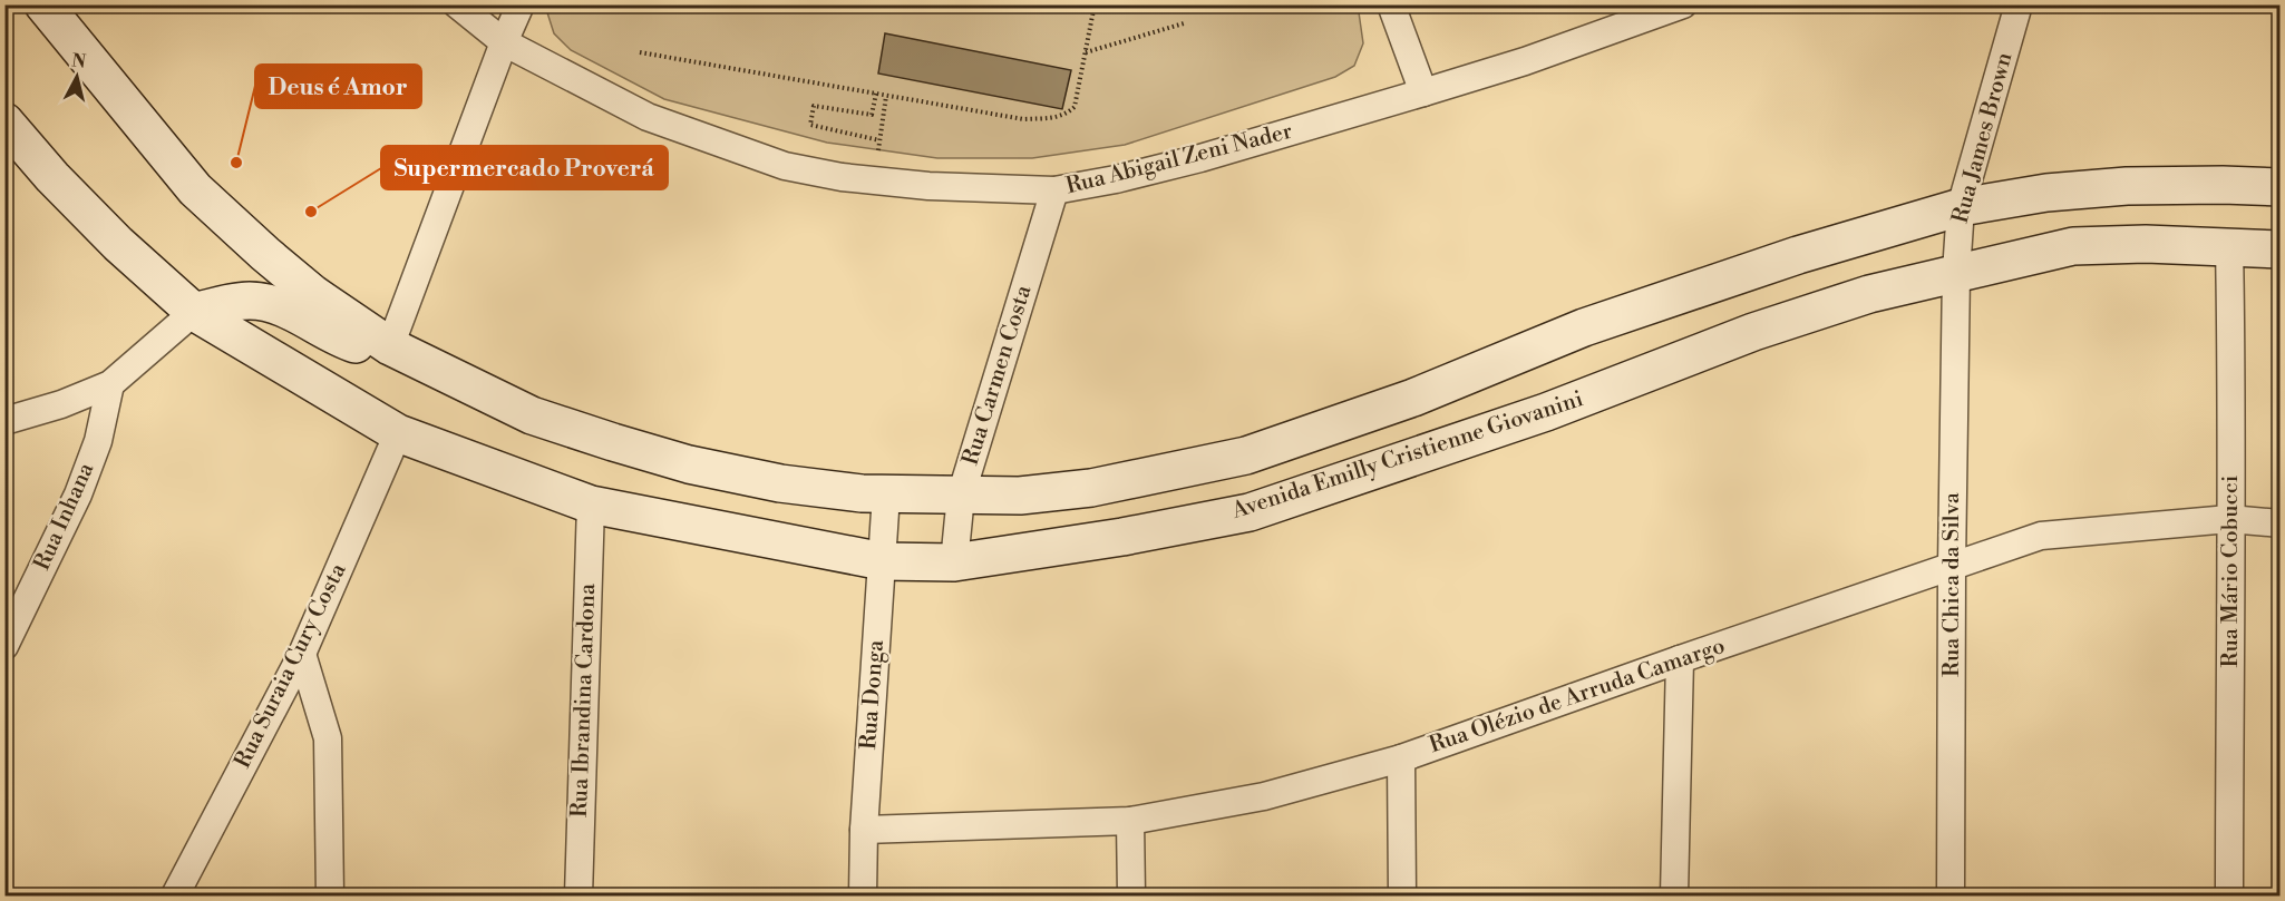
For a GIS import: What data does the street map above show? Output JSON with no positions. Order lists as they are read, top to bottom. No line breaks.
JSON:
{"streets":{"main road":["Avenida Emilly Cristienne Giovanini"],"street":["Rua James Brown","Rua Abigail Zeni Nader","Rua Carmen Costa","Rua Inhana","Rua Mário Cobucci","Rua Chica da Silva","Rua Suraia Cury Costa","Rua Donga","Rua Olézio de Arruda Camargo","Rua Ibrandina Cardona"]},"crossings":[["Rua James Brown","Avenida Emilly Cristienne Giovanini"],["Rua James Brown","Rua Chica da Silva"],["Rua Abigail Zeni Nader","Rua Carmen Costa"],["Rua Carmen Costa","Avenida Emilly Cristienne Giovanini"],["Avenida Emilly Cristienne Giovanini","Rua Mário Cobucci"],["Avenida Emilly Cristienne Giovanini","Rua Chica da Silva"],["Avenida Emilly Cristienne Giovanini","Rua Suraia Cury Costa"],["Avenida Emilly Cristienne Giovanini","Rua Donga"],["Avenida Emilly Cristienne Giovanini","Rua Ibrandina Cardona"],["Rua Mário Cobucci","Rua Olézio de Arruda Camargo"],["Rua Chica da Silva","Rua Olézio de Arruda Camargo"],["Rua Donga","Rua Olézio de Arruda Camargo"]],"places":["Deus é Amor","Supermercado Proverá"],"north":"top"}
